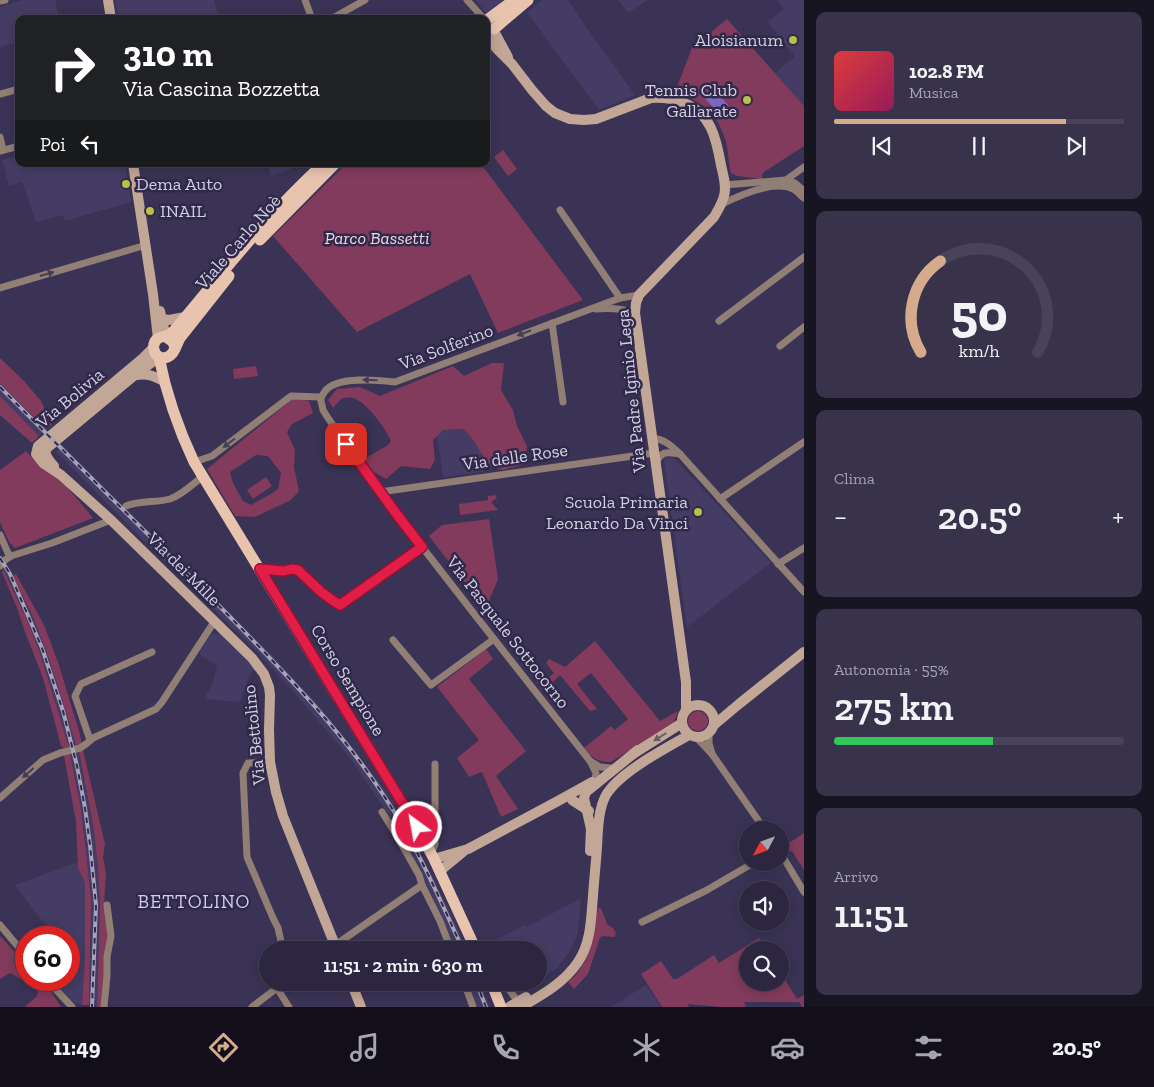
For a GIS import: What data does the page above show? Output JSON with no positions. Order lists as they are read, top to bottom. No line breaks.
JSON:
{"streets":{"main road":["Viale Carlo Noè","Corso Sempione"],"street":["Via Solferino","Via Padre Iginio Lega","Via Bolivia","Via delle Rose","Via dei Mille","Via Pasquale Sottocorno","Via Bettolino"]},"crossings":[["Viale Carlo Noè","Via Bolivia"],["Viale Carlo Noè","Corso Sempione"],["Via Solferino","Via Padre Iginio Lega"],["Via Solferino","Via Pasquale Sottocorno"],["Via Padre Iginio Lega","Via delle Rose"],["Via Bolivia","Via dei Mille"],["Via Bolivia","Corso Sempione"],["Via delle Rose","Via Pasquale Sottocorno"],["Via dei Mille","Via Bettolino"]],"one_way":["Via Solferino"],"districts":["BETTOLINO"],"parks":["Parco Bassetti"],"places":["Aloisianum","Tennis Club Gallarate","Dema Auto","INAIL","Scuola Primaria Leonardo Da Vinci"],"north":"bottom left","page":{"turn":["310 m","Via Cascina Bozzetta"],"song":["102.8 FM","Musica"],"then":"Poi","tile":["Clima",["Autonomia · 55%","275 km"],["Arrivo","11:51"]],"heat":["−","20.5°","+"],"limit":"60","trip":"11:51 · 2 min · 630 m","tabs":["11:49","20.5°"],"gauge":["50","km/h"]}}
